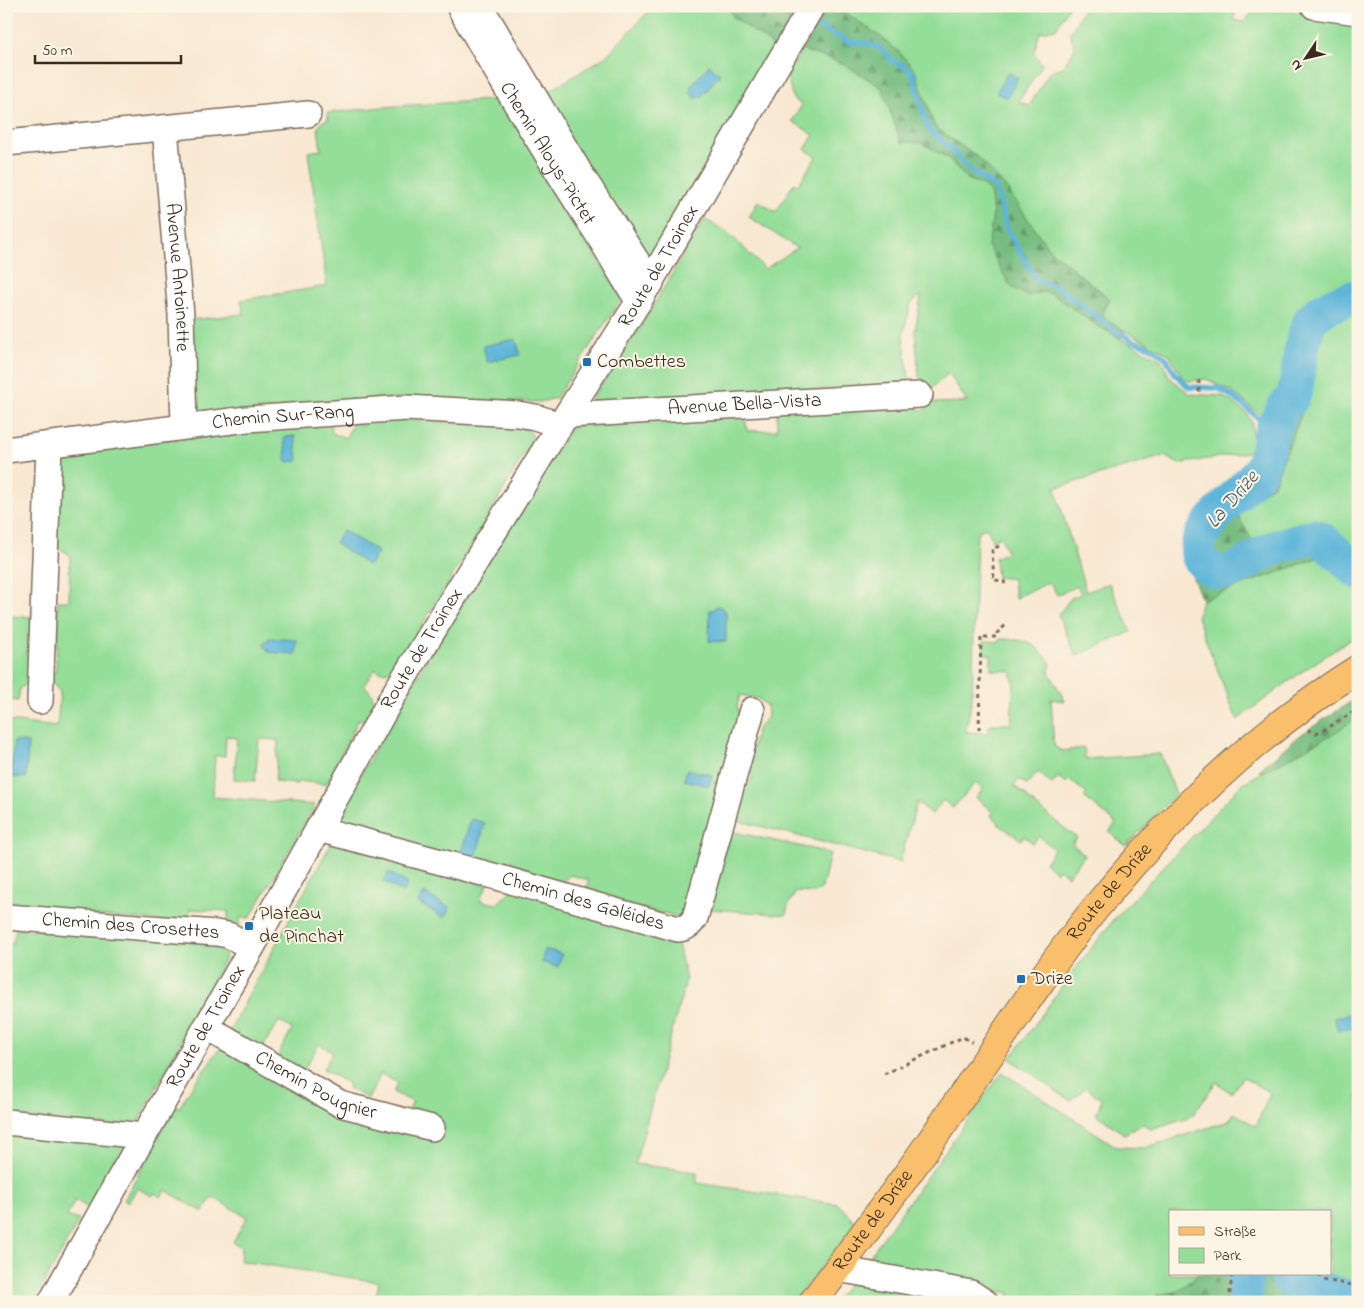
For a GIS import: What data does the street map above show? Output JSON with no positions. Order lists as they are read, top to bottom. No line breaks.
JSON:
{"streets":{"main road":["Route de Drize"],"street":["Chemin Aloys-Pictet","Route de Troinex","Avenue Antoinette","Avenue Bella-Vista","Chemin Sur-Rang","Chemin des Galéides","Chemin des Crosettes","Chemin Pougnier"]},"crossings":[["Chemin Aloys-Pictet","Route de Troinex"],["Route de Troinex","Avenue Bella-Vista"],["Route de Troinex","Chemin Sur-Rang"],["Route de Troinex","Chemin des Galéides"],["Route de Troinex","Chemin des Crosettes"],["Route de Troinex","Chemin Pougnier"],["Avenue Antoinette","Chemin Sur-Rang"],["Avenue Bella-Vista","Chemin Sur-Rang"]],"water":["La Drize"],"places":{"transit":["Combettes","Plateau de Pinchat","Drize"]},"legend":["Straße","Park"],"scale_bar":"50 m","north":"bottom left"}
